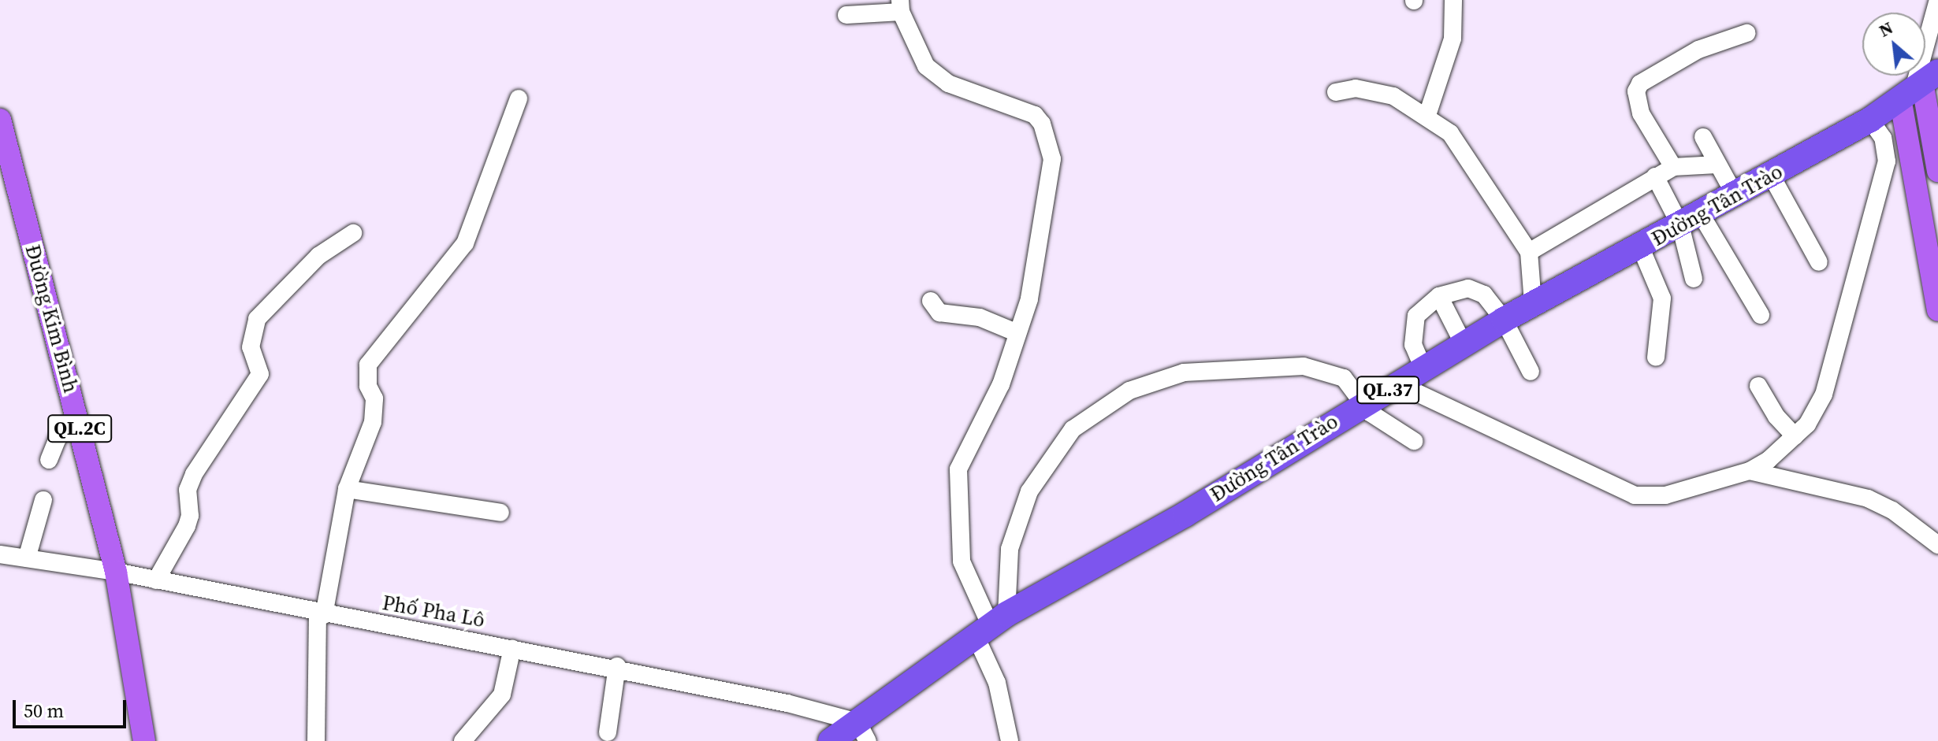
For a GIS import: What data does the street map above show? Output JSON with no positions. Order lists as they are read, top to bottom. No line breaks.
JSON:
{"streets":{"highway":["Đường Tân Trào","QL.37"],"main road":["Đường Kim Bình","QL.2C"],"street":["Phố Pha Lô"]},"crossings":[["Đường Tân Trào","Phố Pha Lô"],["Đường Kim Bình","Phố Pha Lô"]],"scale_bar":"50 m","north":"top left"}
